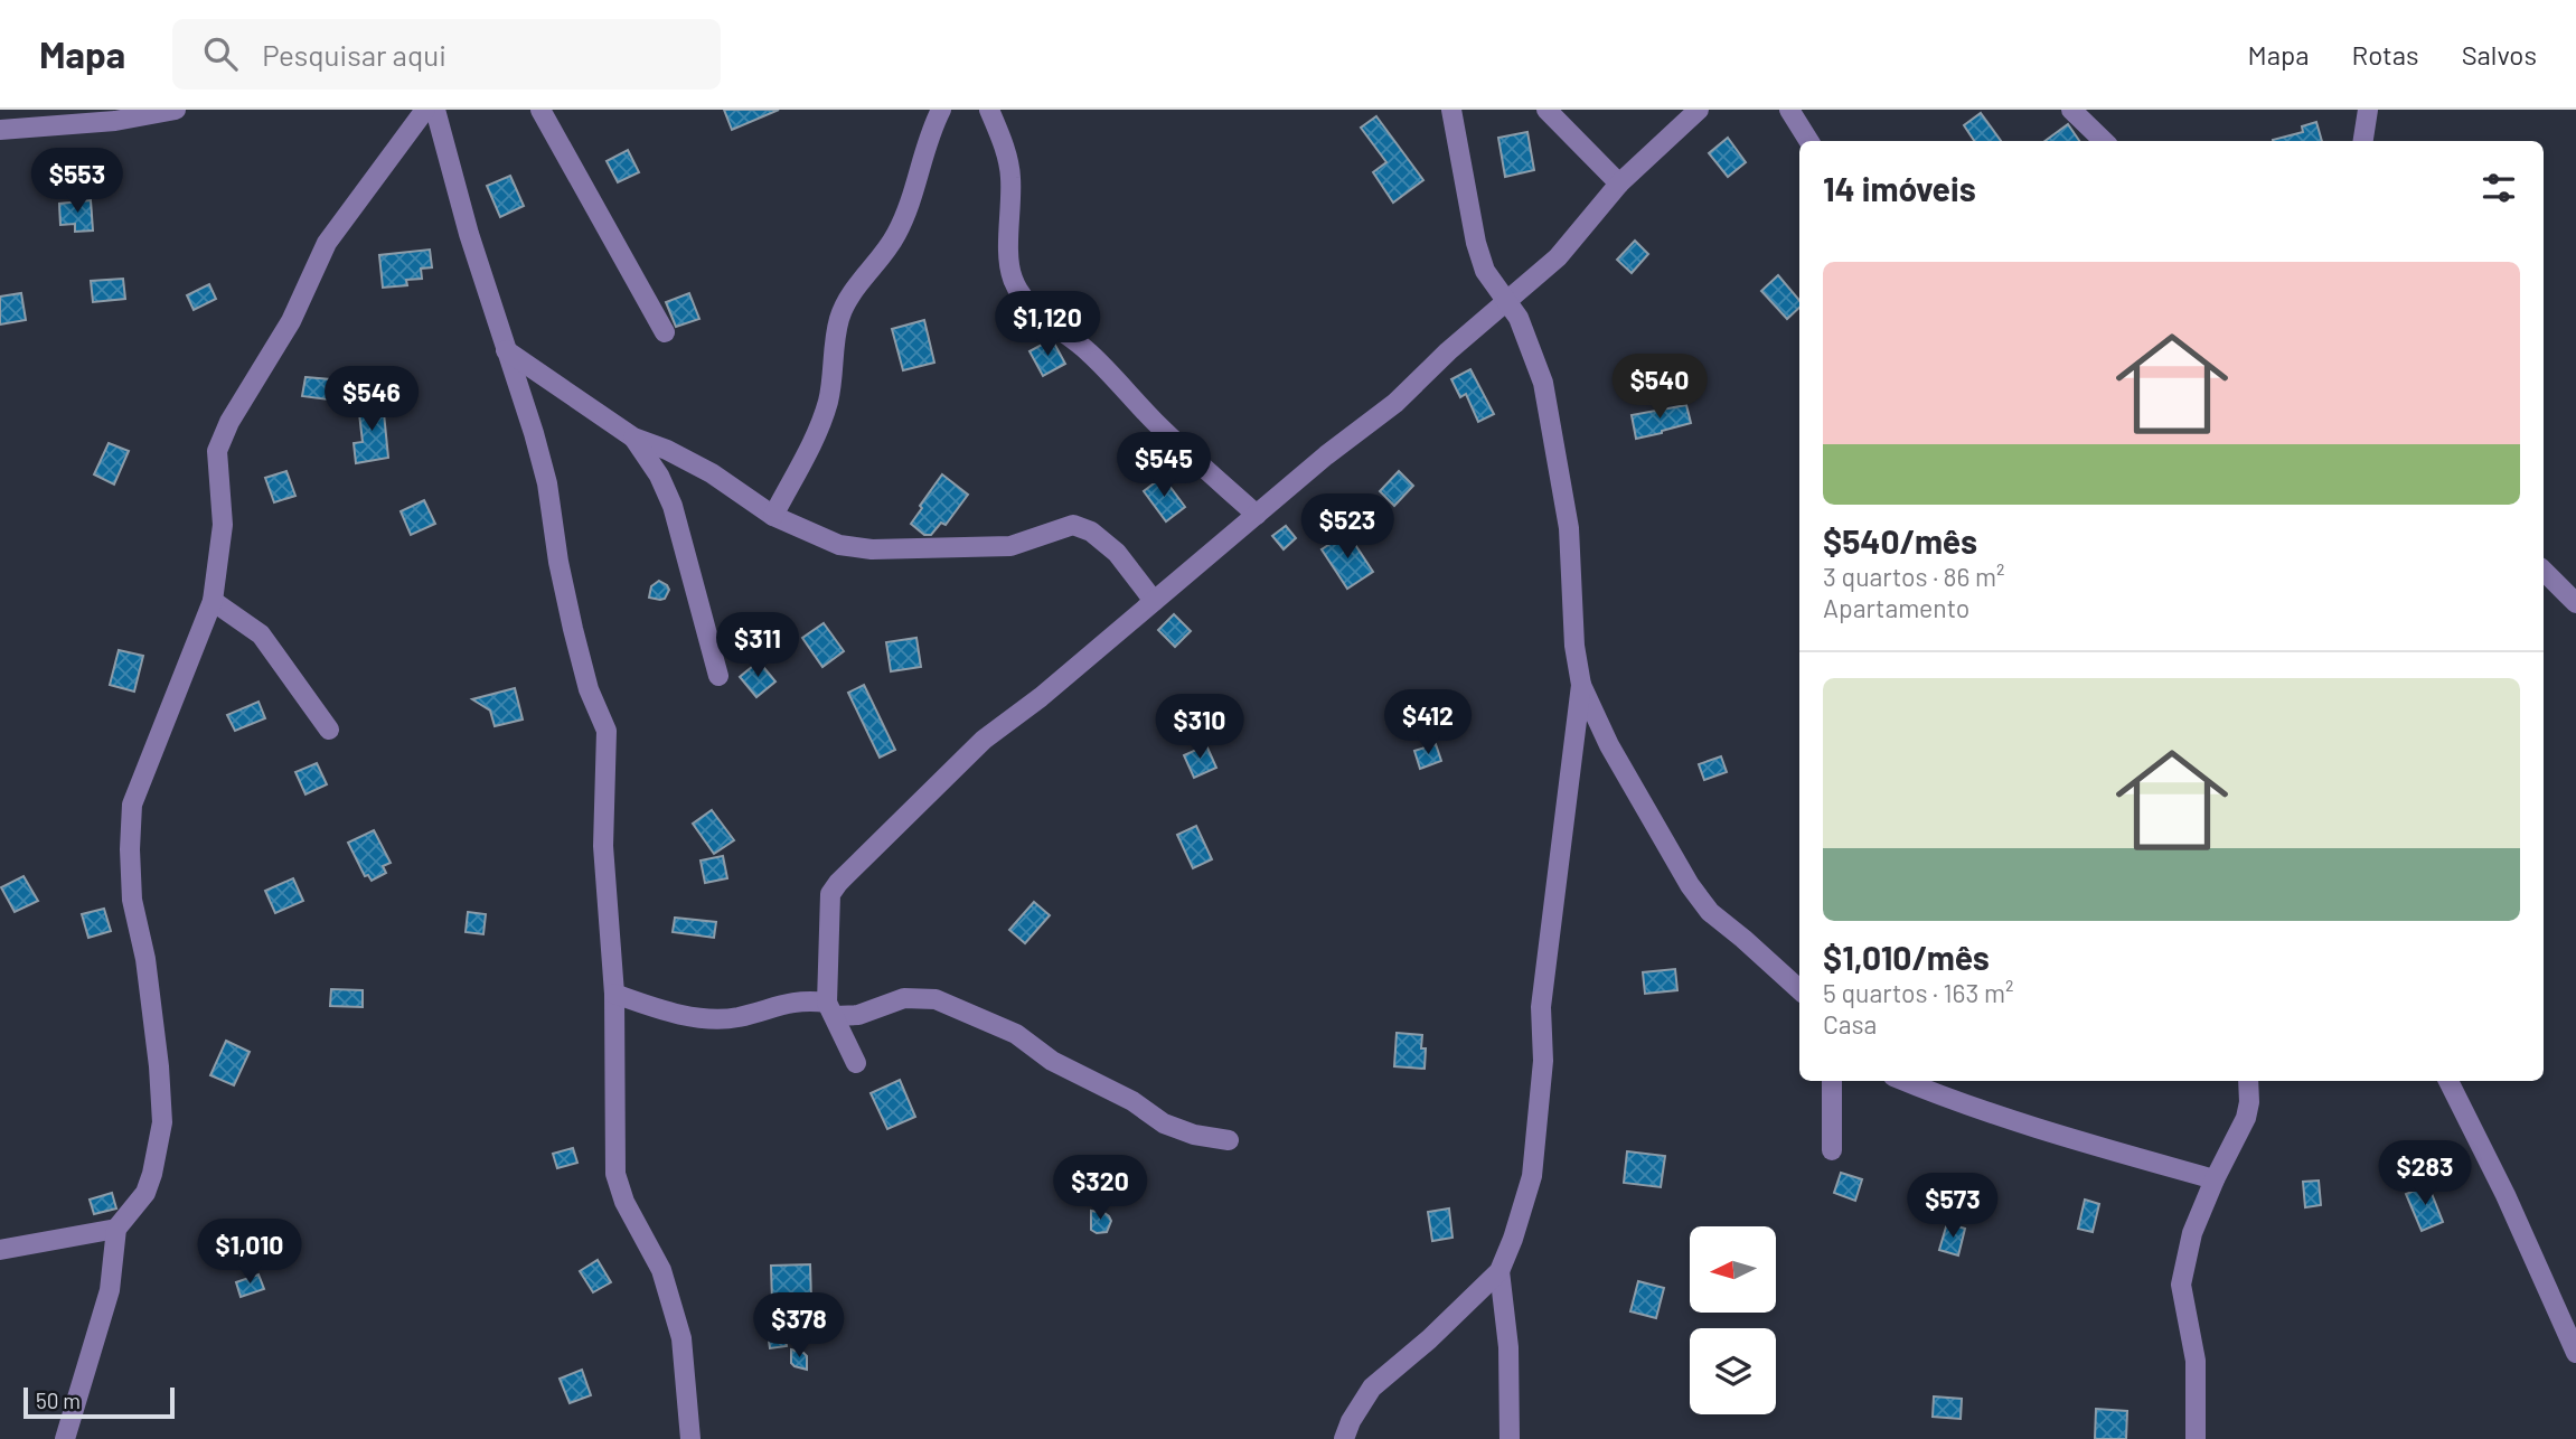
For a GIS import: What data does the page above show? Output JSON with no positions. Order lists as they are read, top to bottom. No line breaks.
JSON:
{"scale_bar":"50 m","north":"left","page":{"header":"Mapa","search":"Pesquisar aqui","nav":["Mapa","Rotas","Salvos"],"heading":"14 imóveis","price":["$553","$1,120","$540","$546","$545","$523","$311","$412","$310","$283","$320","$573","$1,010","$378"],"list":[{"name":"$540/mês","note":"3 quartos · 86 m² · Apartamento"},{"name":"$1,010/mês","note":"5 quartos · 163 m² · Casa"}],"scale":"50 m"}}
